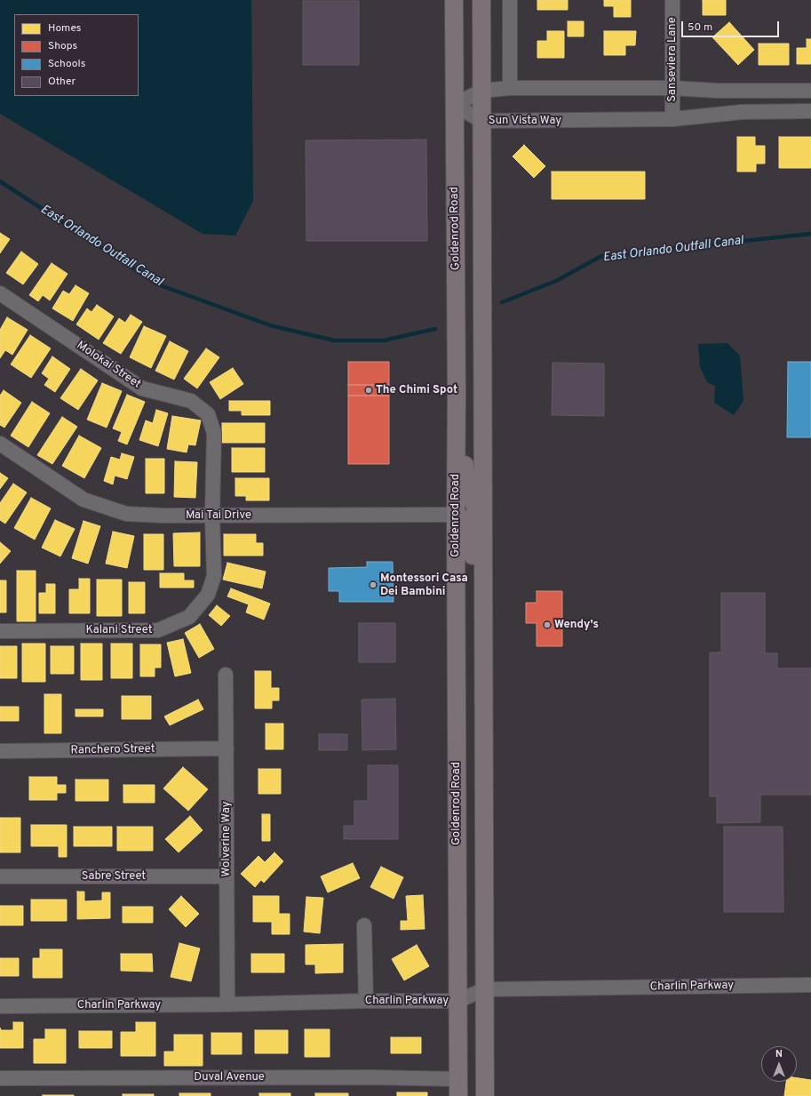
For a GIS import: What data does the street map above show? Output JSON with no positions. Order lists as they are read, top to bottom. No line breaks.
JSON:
{"streets":{"main road":["Goldenrod Road"],"street":["Sanseviera Lane","Sun Vista Way","Molokai Street","Mai Tai Drive","Kalani Street","Ranchero Street","Wolverine Way","Sabre Street","Charlin Parkway","Duval Avenue"]},"crossings":[["Sanseviera Lane","Sun Vista Way"],["Sun Vista Way","Goldenrod Road"],["Goldenrod Road","Mai Tai Drive"],["Goldenrod Road","Charlin Parkway"],["Goldenrod Road","Duval Avenue"],["Molokai Street","Mai Tai Drive"],["Molokai Street","Kalani Street"],["Mai Tai Drive","Kalani Street"],["Ranchero Street","Wolverine Way"],["Wolverine Way","Sabre Street"],["Wolverine Way","Charlin Parkway"]],"water":["East Orlando Outfall Canal"],"places":["The Chimi Spot","Montessori Casa Dei Bambini","Wendy's"],"legend":["Homes","Shops","Schools","Other"],"scale_bar":"50 m","north":"top"}
